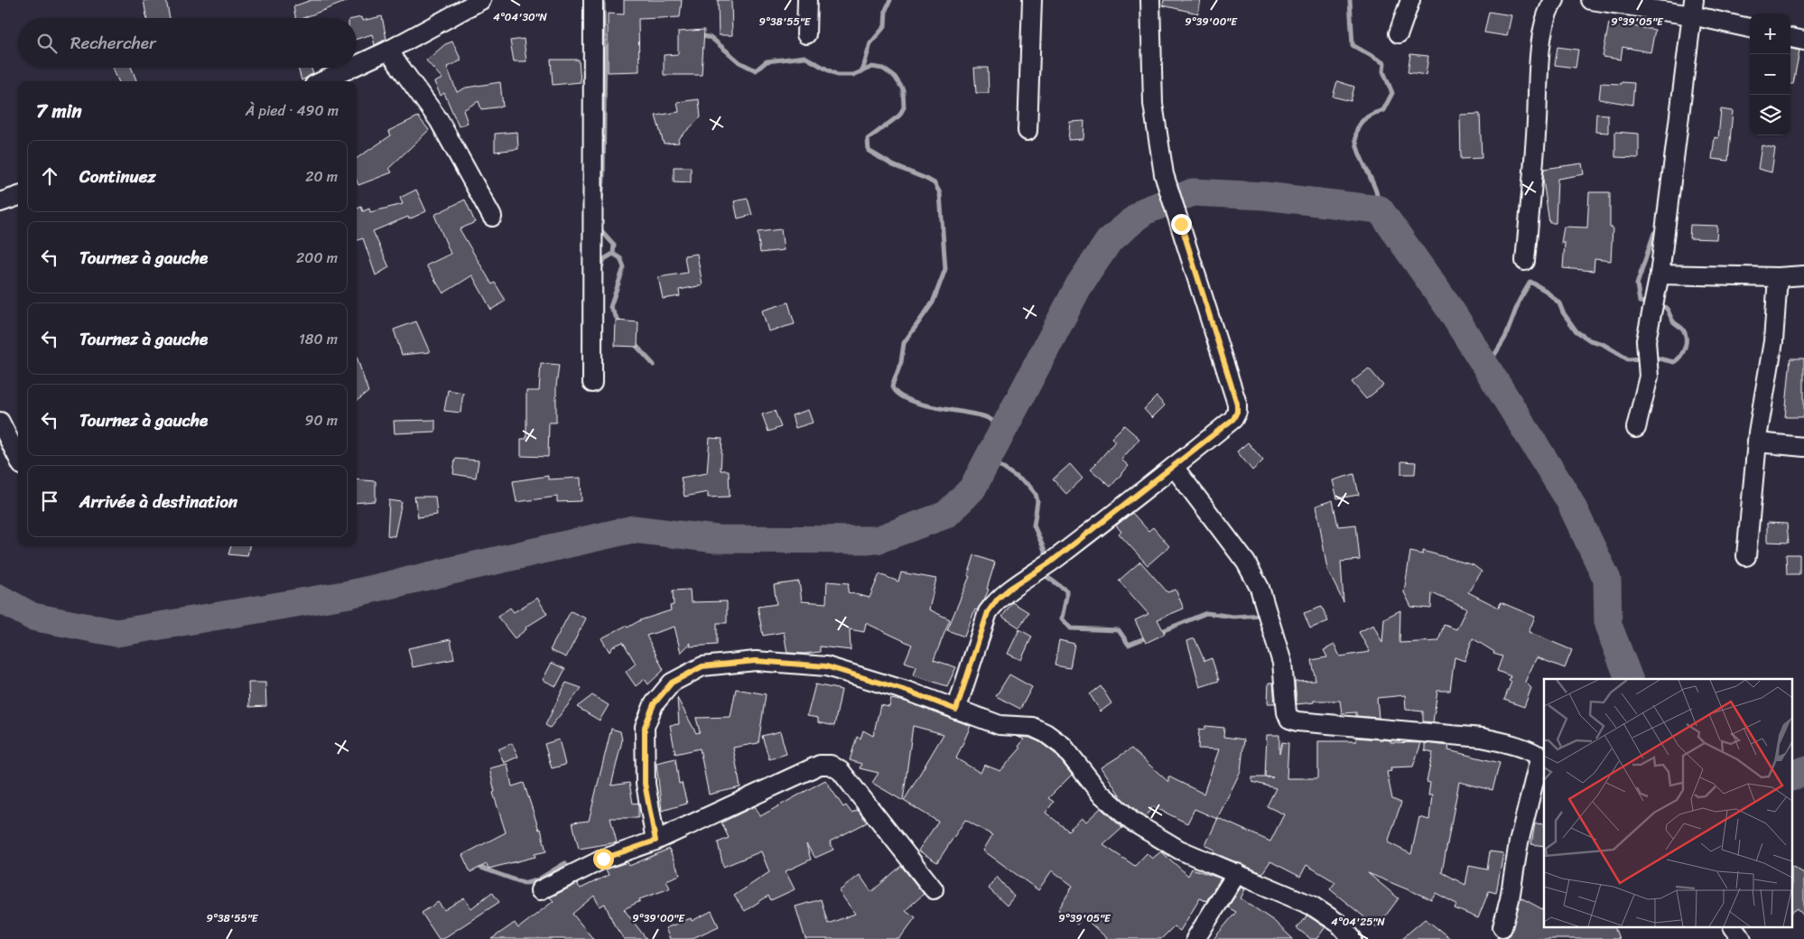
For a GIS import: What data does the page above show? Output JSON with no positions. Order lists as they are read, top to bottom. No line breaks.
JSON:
{"page":{"map_buttons":["+","−"],"search":"Rechercher","heading":["7 min","À pied · 490 m"],"list":[["Continuez","20 m"],["Tournez à gauche","200 m"],["Tournez à gauche","180 m"],["Tournez à gauche","90 m"],"Arrivée à destination"]},"coordinates":["4°04'30\"N","9°39'00\"E","9°39'05\"E","9°38'55\"E","4°04'25\"N"]}
